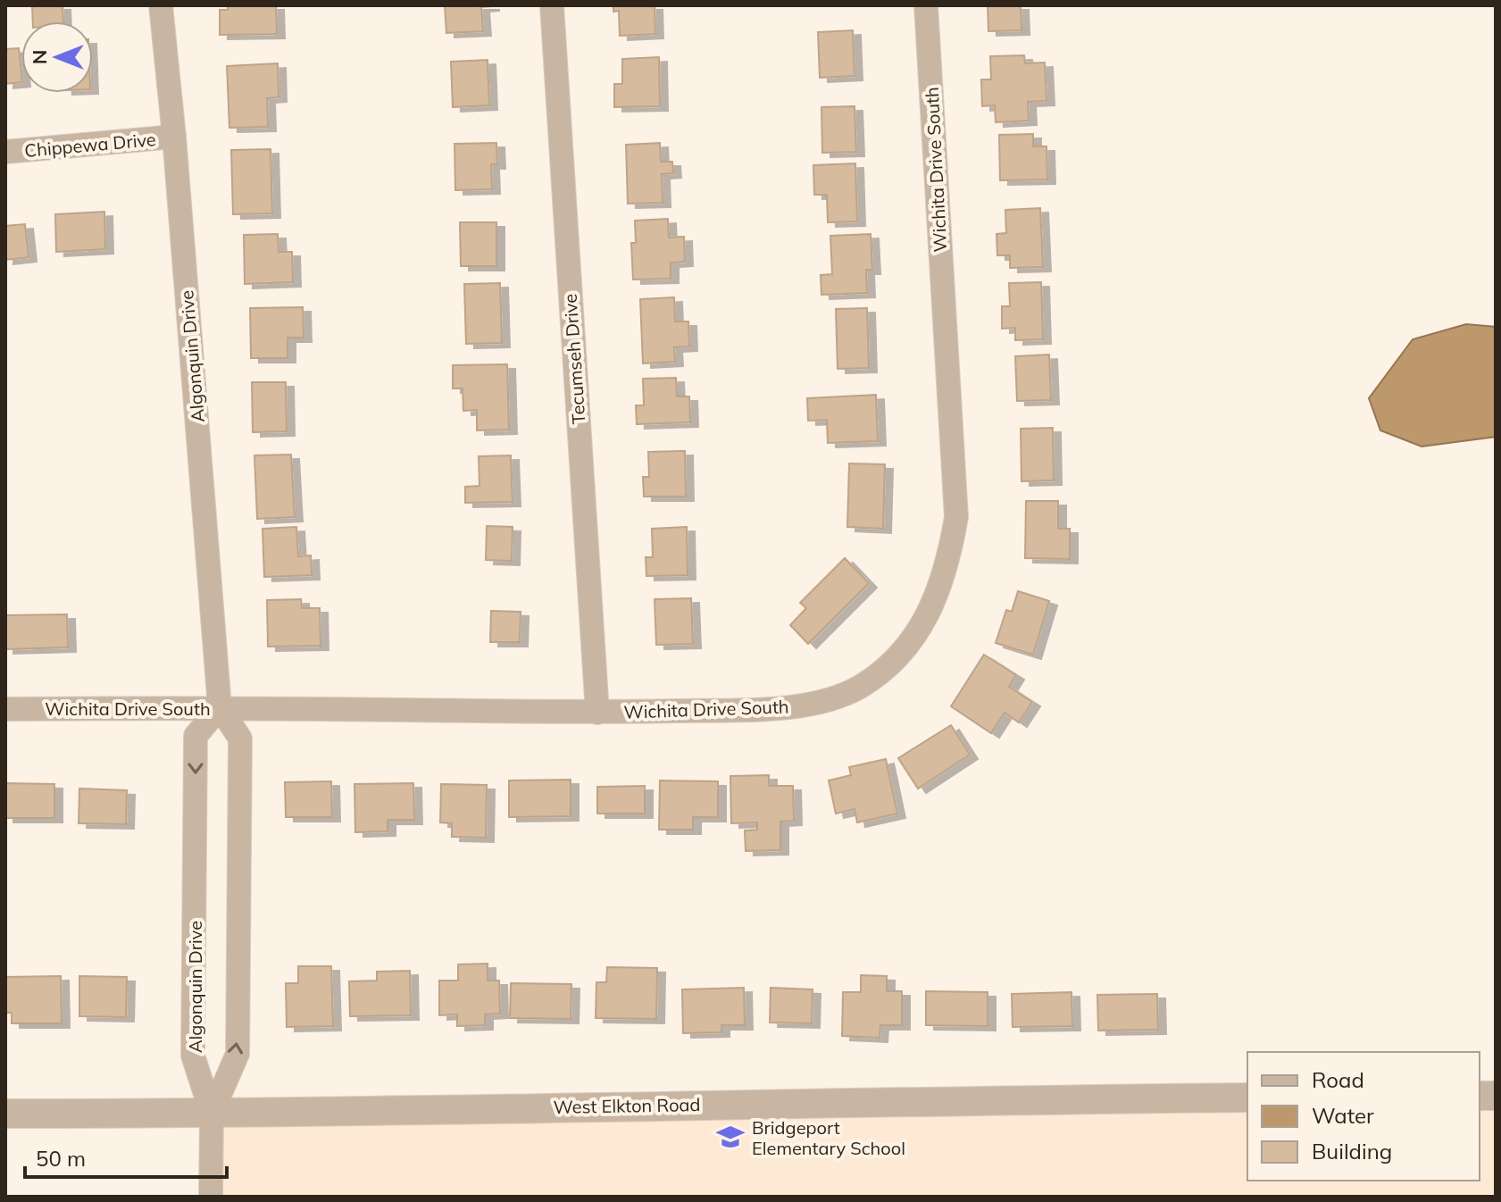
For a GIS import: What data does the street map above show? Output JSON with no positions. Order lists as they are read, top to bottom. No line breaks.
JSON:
{"streets":{"street":["Chippewa Drive","Wichita Drive South","Algonquin Drive","Tecumseh Drive","West Elkton Road"]},"crossings":[["Chippewa Drive","Algonquin Drive"],["Wichita Drive South","Algonquin Drive"],["Wichita Drive South","Tecumseh Drive"],["Algonquin Drive","West Elkton Road"]],"places":{"school or university":["Bridgeport Elementary School"]},"legend":["Road","Water","Building"],"scale_bar":"50 m","north":"left"}
